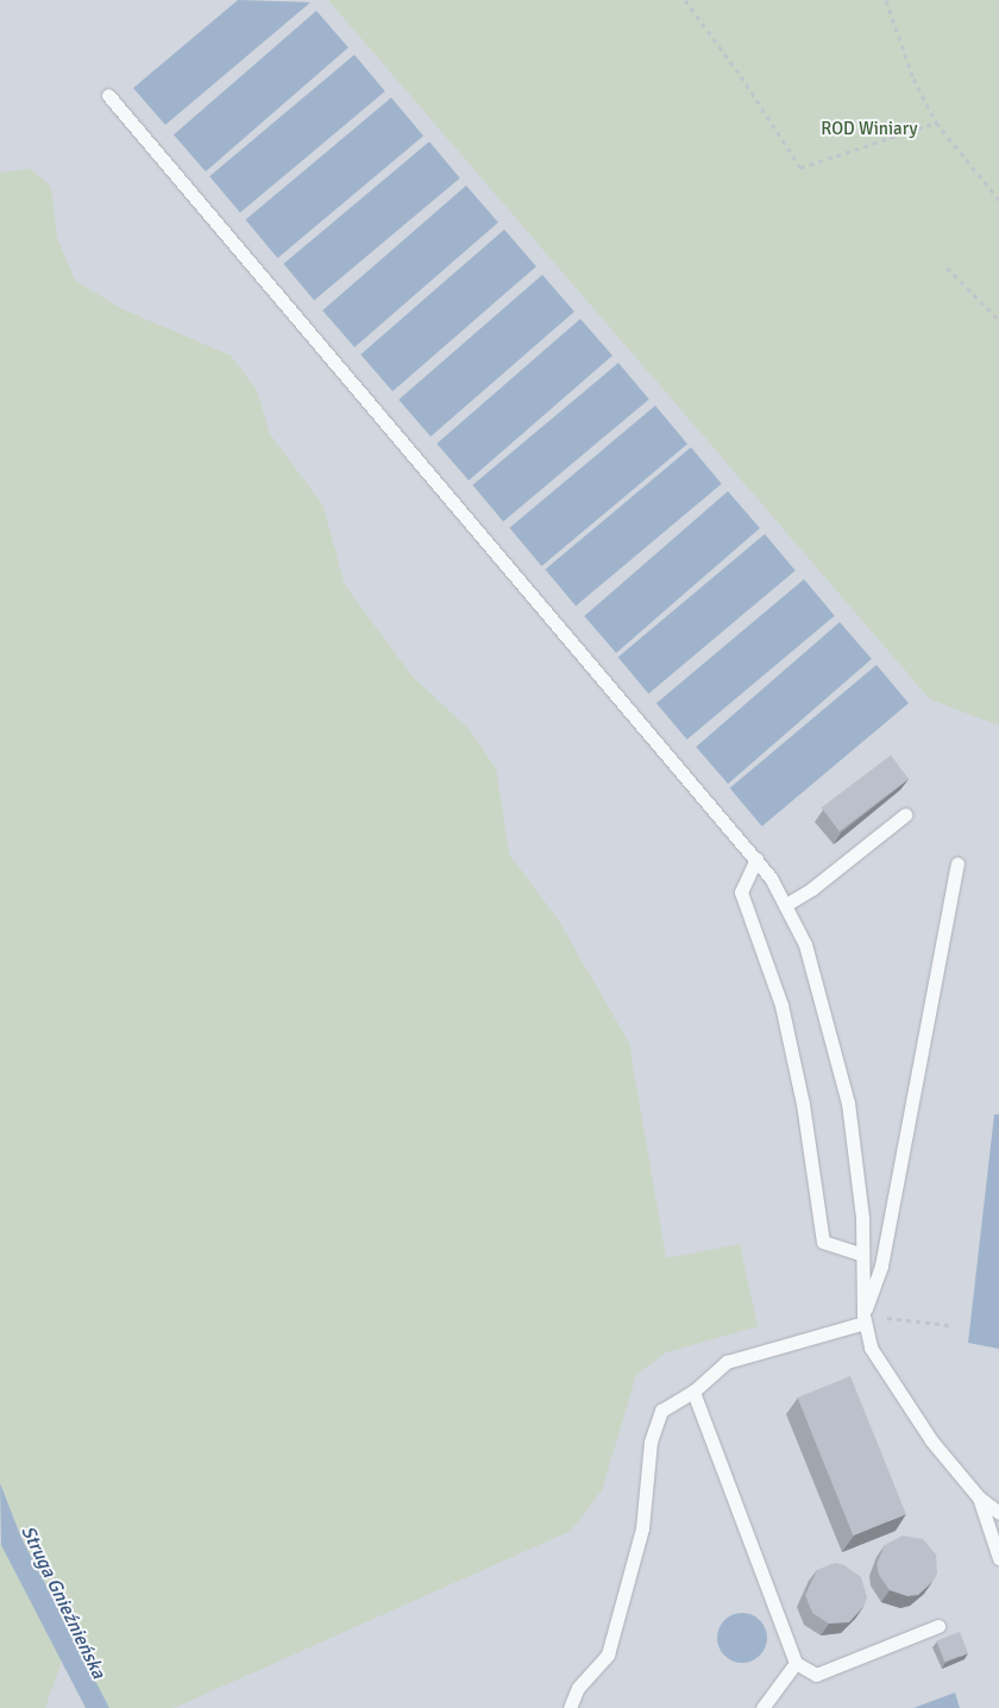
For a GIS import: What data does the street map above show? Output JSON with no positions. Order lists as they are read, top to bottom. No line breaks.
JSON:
{"water":["Struga Gnieźnieńska"],"parks":["ROD Winiary"]}
